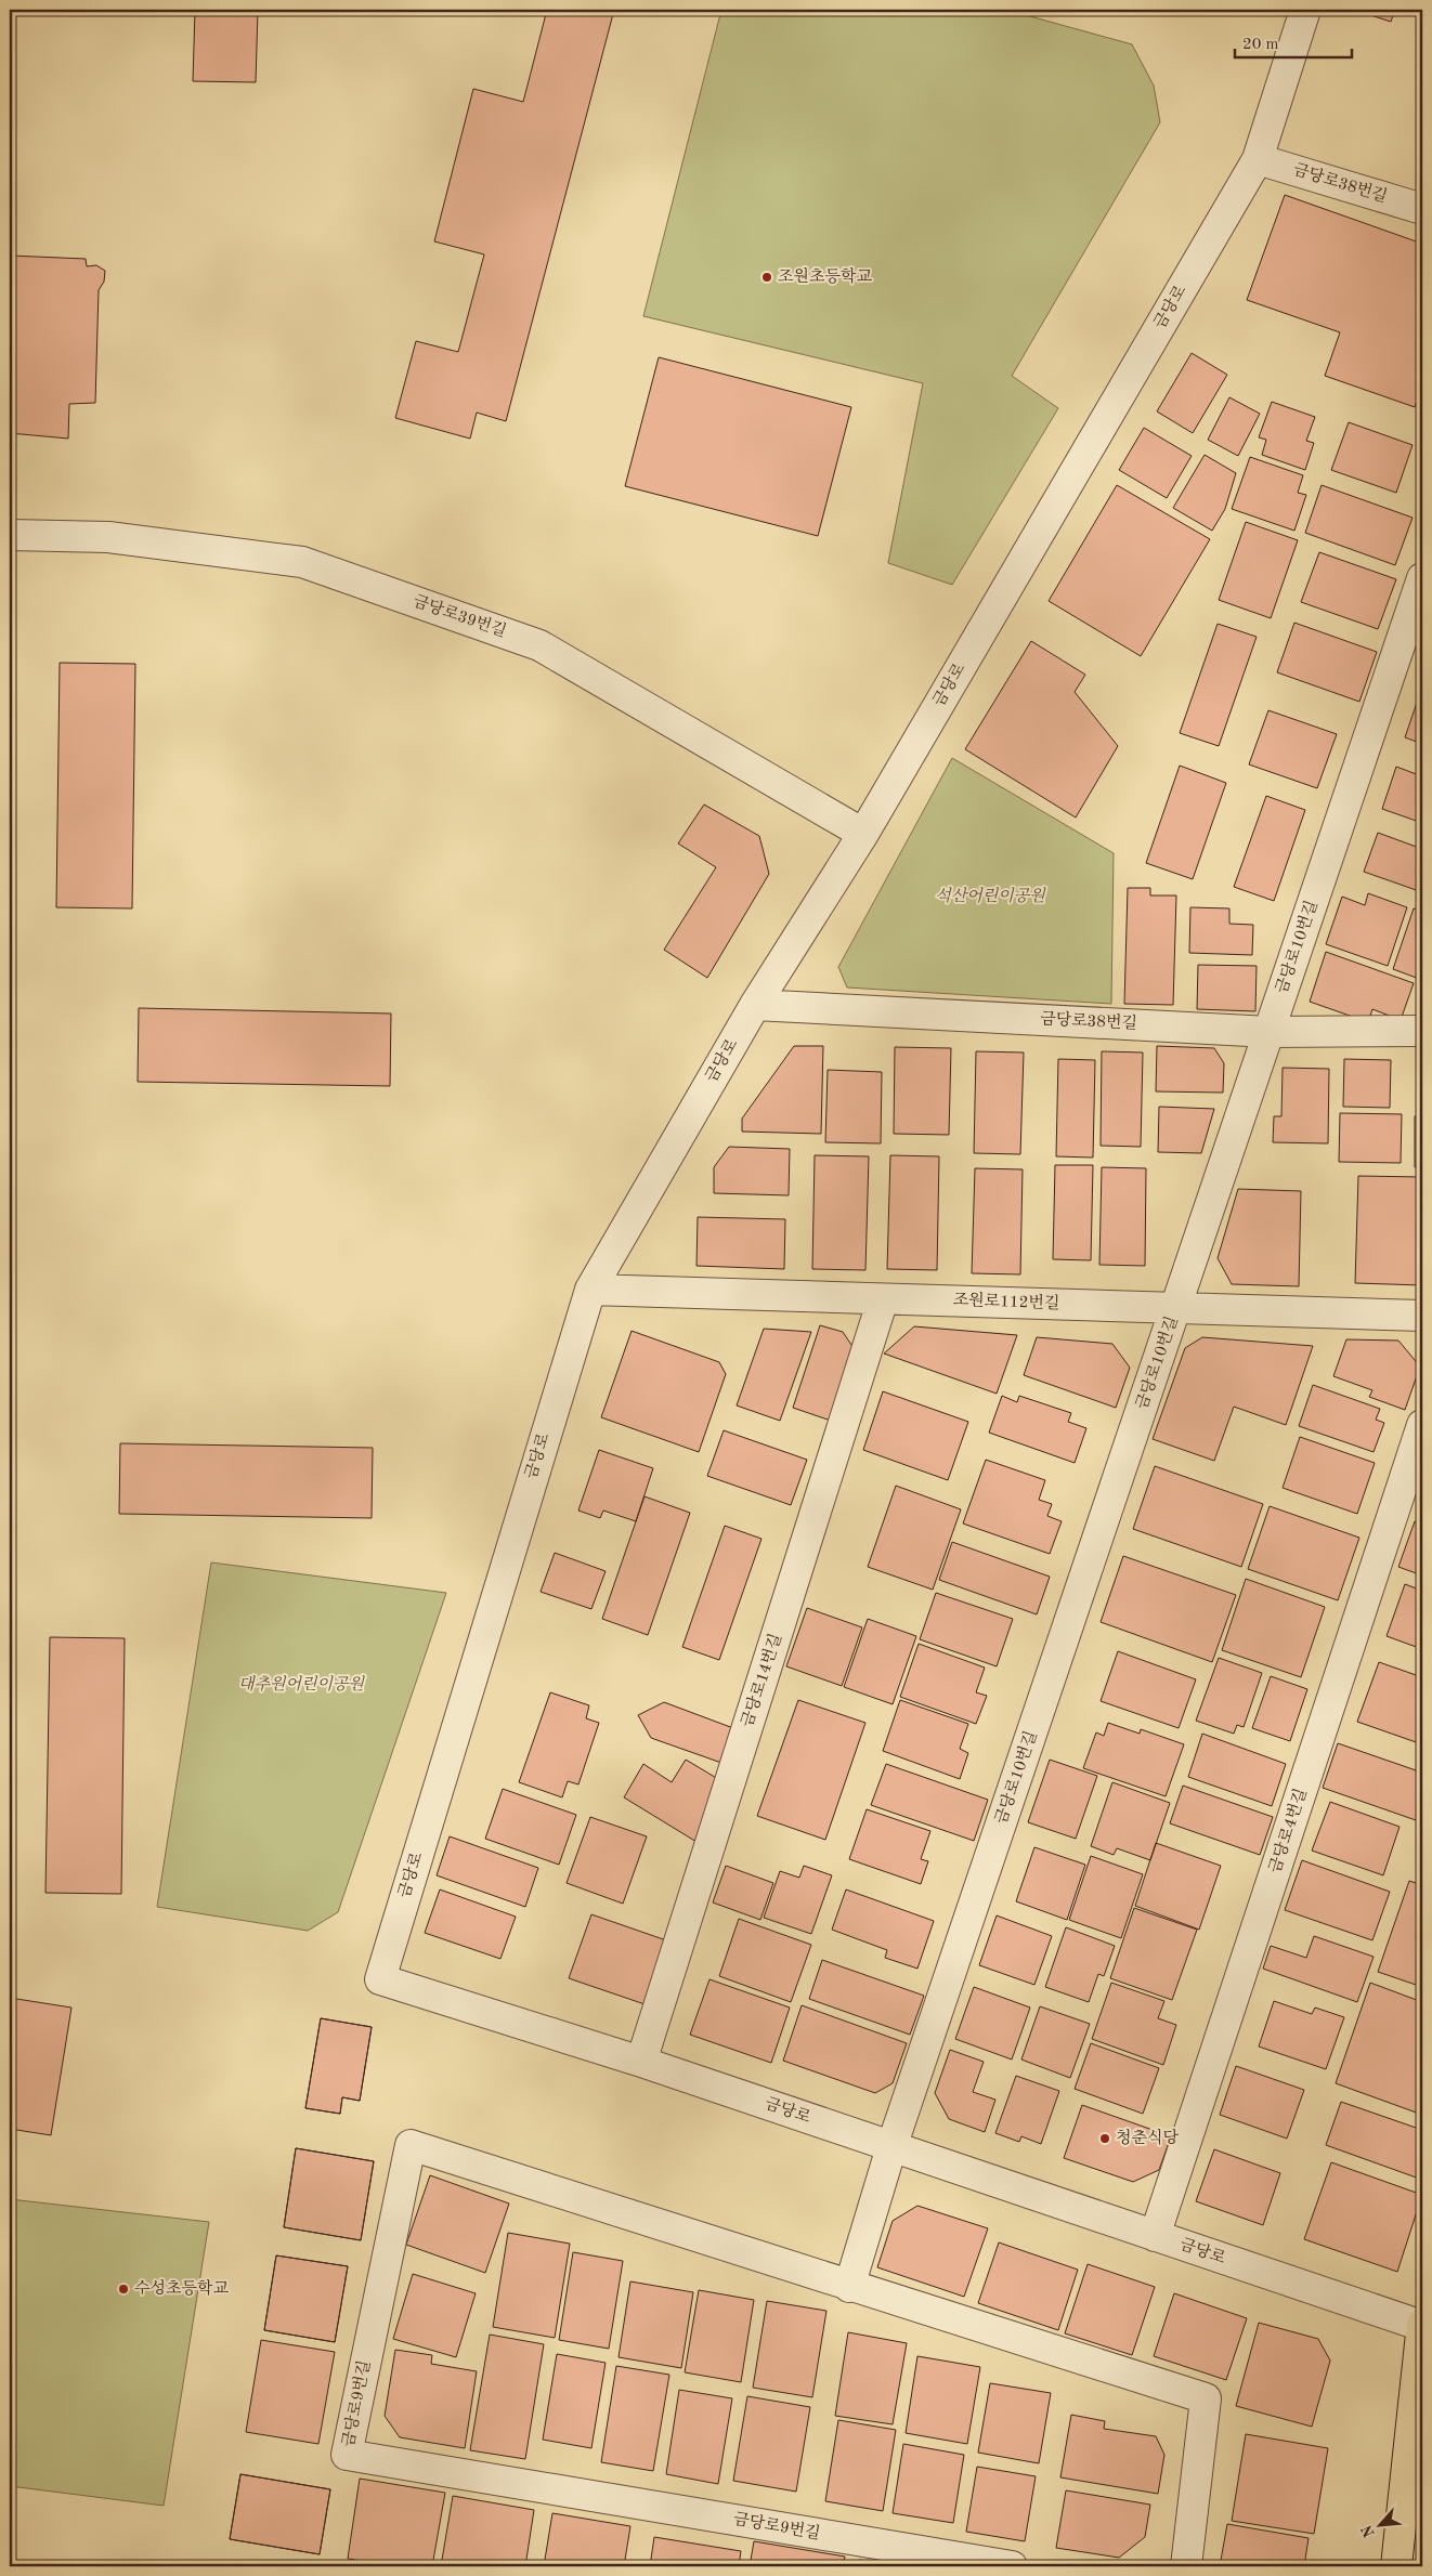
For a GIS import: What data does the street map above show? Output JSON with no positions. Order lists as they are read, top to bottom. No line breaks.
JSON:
{"streets":{"street":["금당로38번길","금당로","금당로39번길","금당로10번길","조원로112번길","금당로14번길","금당로4번길","금당로9번길"]},"crossings":[["금당로38번길","금당로"],["금당로38번길","금당로10번길"],["금당로","금당로39번길"],["금당로","금당로10번길"],["금당로","조원로112번길"],["금당로","금당로14번길"],["금당로","금당로4번길"],["금당로10번길","조원로112번길"],["조원로112번길","금당로14번길"]],"parks":["석산어린이공원","대추원어린이공원"],"places":["조원초등학교","청춘식당","수성초등학교"],"scale_bar":"20 m","north":"bottom left"}
